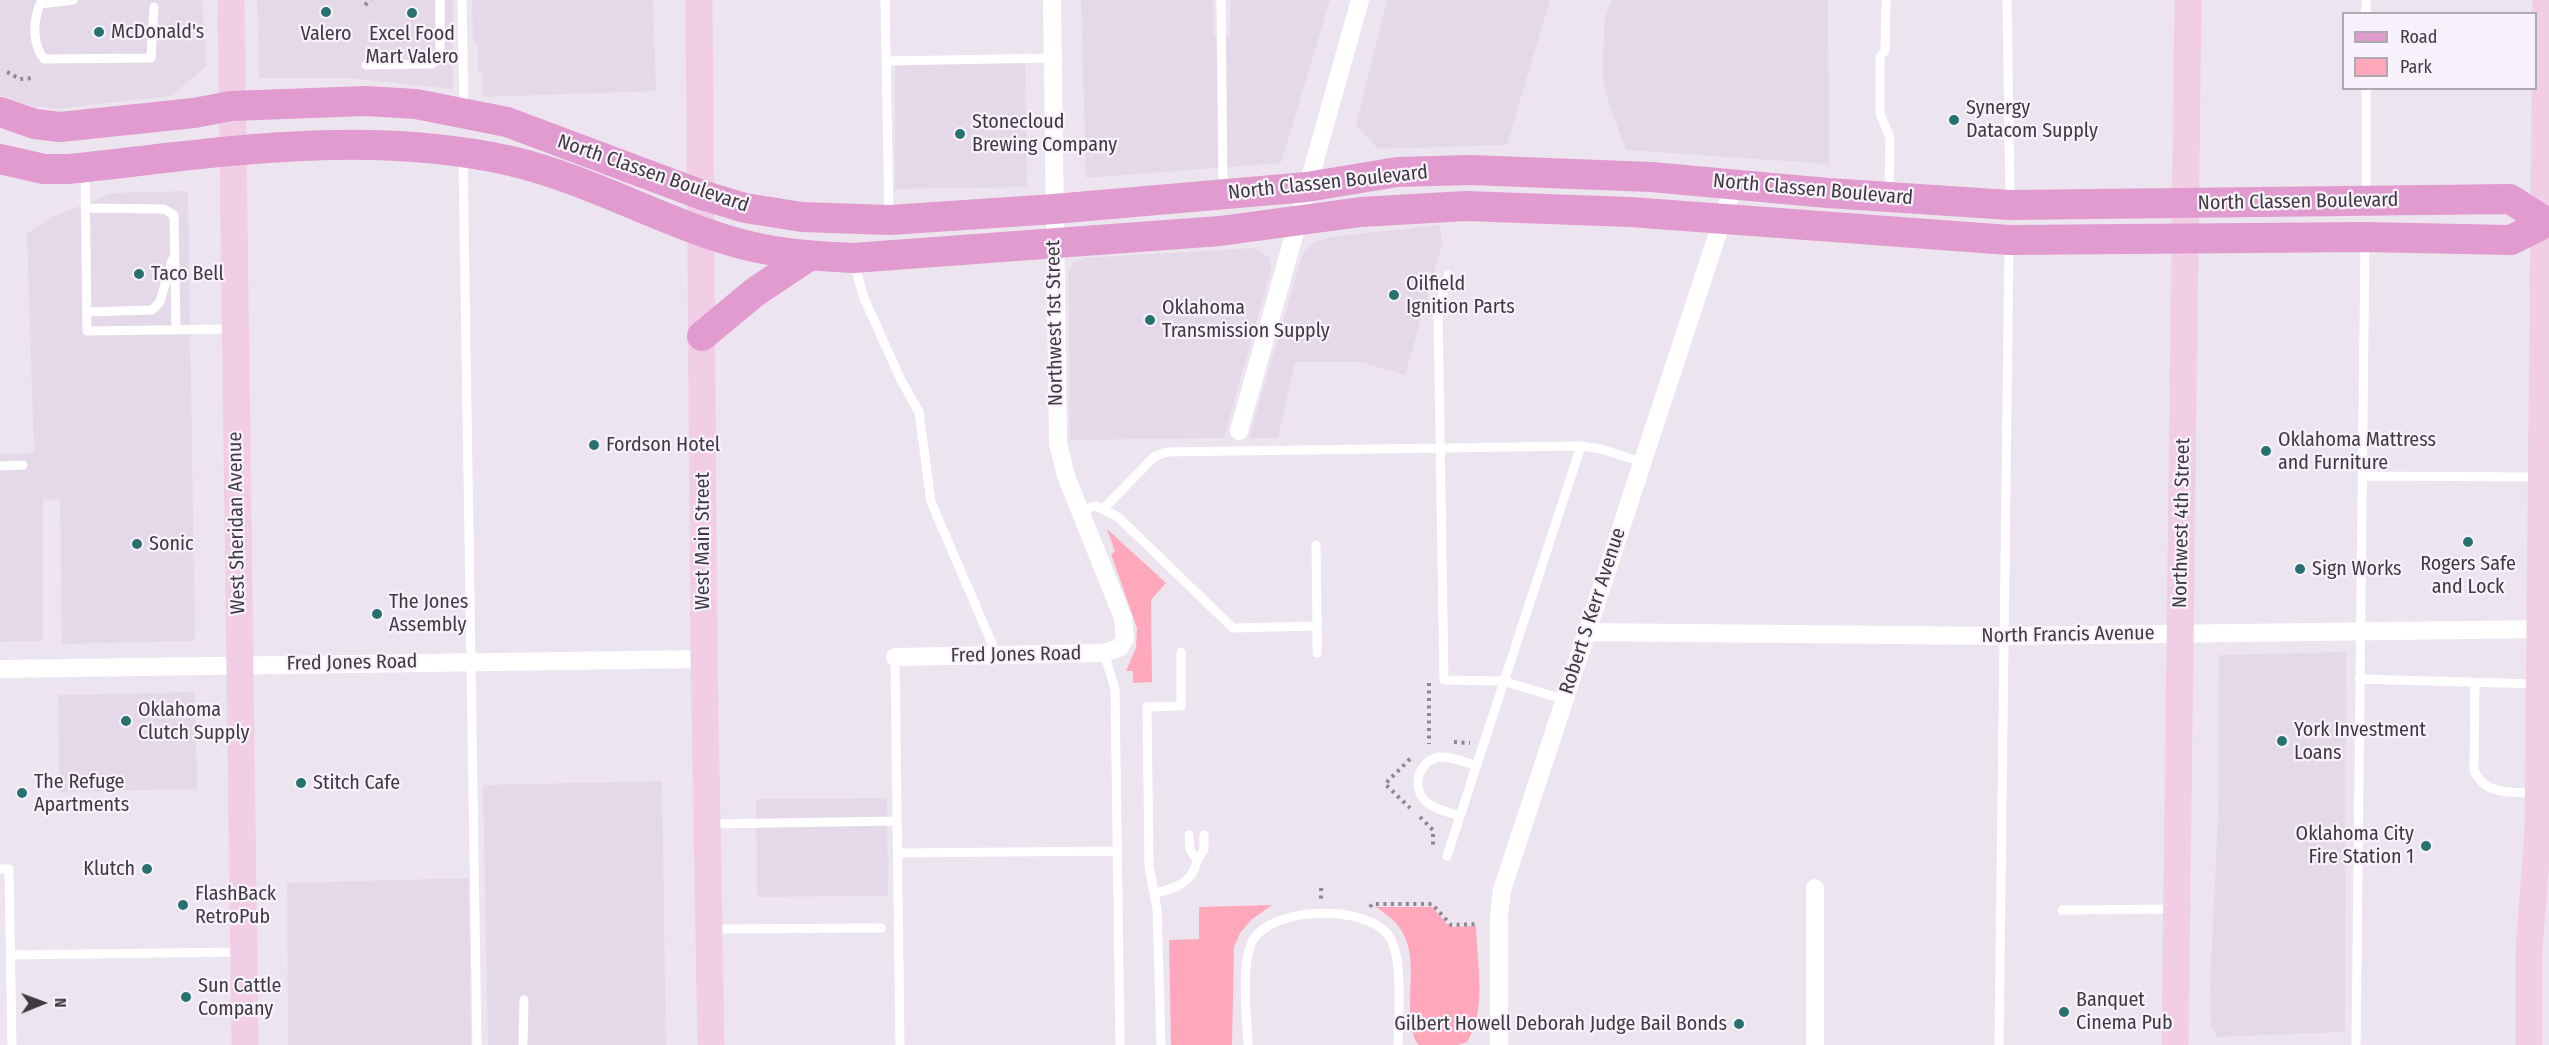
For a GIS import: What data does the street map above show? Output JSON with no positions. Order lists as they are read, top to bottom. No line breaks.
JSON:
{"streets":{"main road":["North Classen Boulevard","West Sheridan Avenue","Northwest 4th Street","West Main Street"],"street":["Northwest 1st Street","Robert S Kerr Avenue","North Francis Avenue","Fred Jones Road"]},"crossings":[["North Classen Boulevard","Northwest 1st Street"],["North Classen Boulevard","West Sheridan Avenue"],["North Classen Boulevard","Northwest 4th Street"],["North Classen Boulevard","West Main Street"],["North Classen Boulevard","Robert S Kerr Avenue"],["Northwest 1st Street","Fred Jones Road"],["West Sheridan Avenue","Fred Jones Road"],["Northwest 4th Street","North Francis Avenue"],["West Main Street","Fred Jones Road"],["Robert S Kerr Avenue","North Francis Avenue"]],"places":["Valero","Excel Food Mart Valero","McDonald's","Synergy Datacom Supply","Stonecloud Brewing Company","Taco Bell","Oilfield Ignition Parts","Oklahoma Transmission Supply","Fordson Hotel","Oklahoma Mattress and Furniture","Rogers Safe and Lock","Sonic","Sign Works","The Jones Assembly","Oklahoma Clutch Supply","York Investment Loans","Stitch Cafe","The Refuge Apartments","Oklahoma City Fire Station 1","Klutch","FlashBack RetroPub","Sun Cattle Company","Banquet Cinema Pub","Gilbert Howell Deborah Judge Bail Bonds"],"legend":["Road","Park"],"north":"right"}
